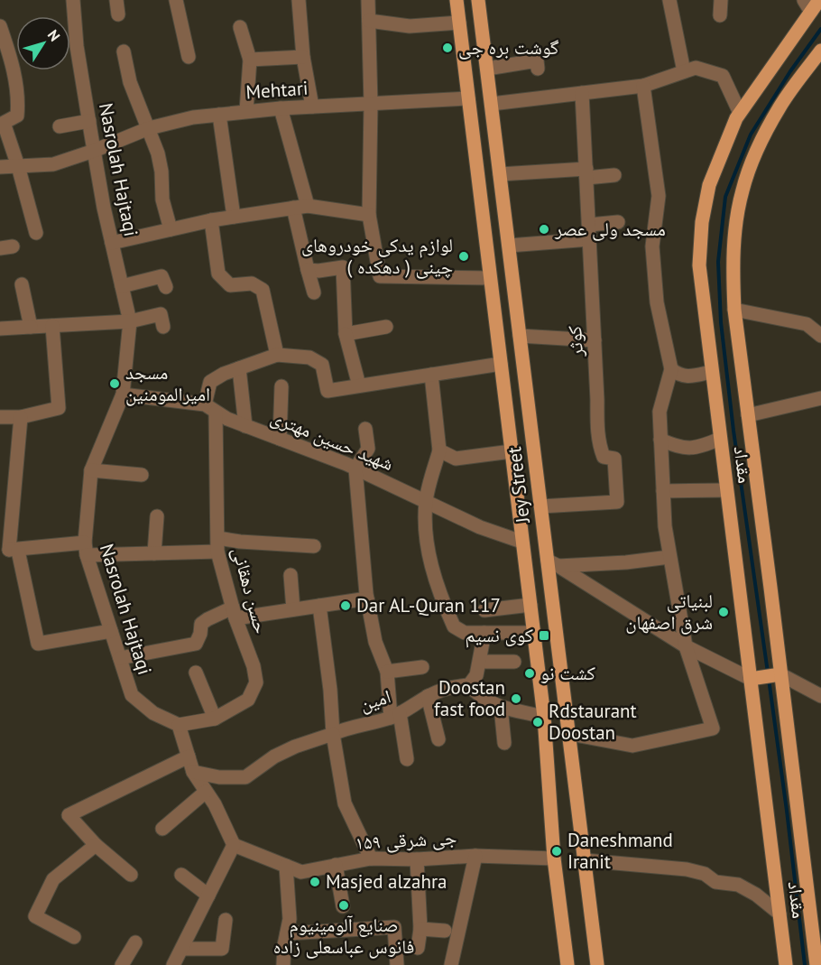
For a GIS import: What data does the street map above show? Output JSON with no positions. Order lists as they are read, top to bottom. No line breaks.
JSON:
{"streets":{"main road":["مقداد","Jey Street"],"street":["Mehtari","Nasrolah Hajtaqi","کوثر","شهید حسین مهتری","حسن دهقانی","امین","جی شرقی ۱۵۹"]},"crossings":[["Mehtari","Nasrolah Hajtaqi"],["Mehtari","Jey Street"],["Nasrolah Hajtaqi","شهید حسین مهتری"],["Nasrolah Hajtaqi","حسن دهقانی"],["کوثر","Jey Street"],["شهید حسین مهتری","Jey Street"],["شهید حسین مهتری","حسن دهقانی"],["Jey Street","جی شرقی ۱۵۹"]],"places":{"other":["گوشت بره جی","مسجد ولی عصر","لوازم یدکی خودروهای چینی ( دهکده )","مسجد امیرالمومنین","Dar AL-Quran 117","لبنیاتی شرق اصفهان","کشت نو","Doostan fast food","Rdstaurant Doostan","Daneshmand Iranit","Masjed alzahra","صنایع آلومینیوم فانوس عباسعلی زاده"],"transit":["کوی نسیم"]},"north":"top right"}
